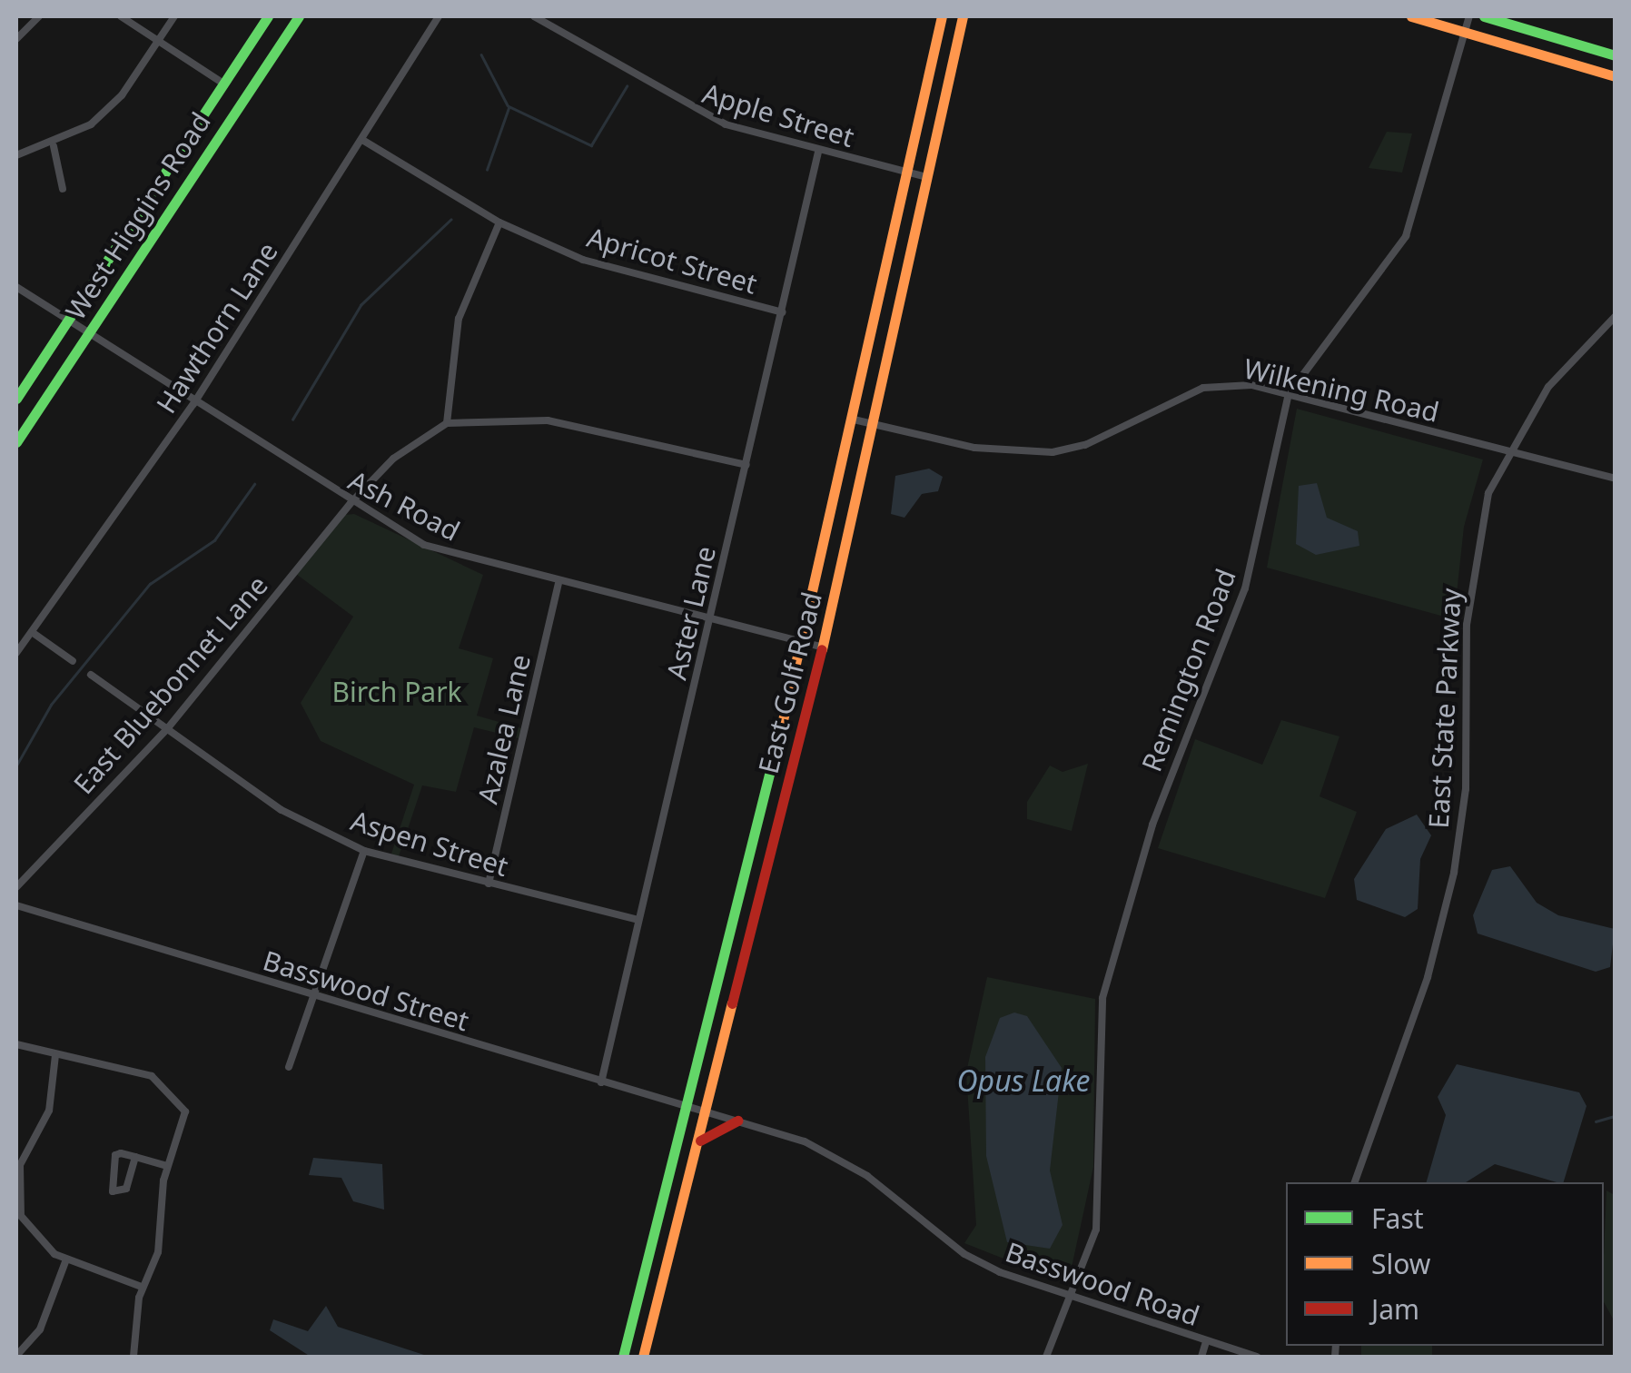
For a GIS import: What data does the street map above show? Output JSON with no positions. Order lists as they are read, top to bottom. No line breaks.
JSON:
{"streets":{"main road":["West Higgins Road","East Golf Road"],"street":["Apple Street","Apricot Street","Hawthorn Lane","Wilkening Road","Ash Road","Aster Lane","Remington Road","East Bluebonnet Lane","East State Parkway","Azalea Lane","Aspen Street","Basswood Street","Basswood Road"]},"crossings":[["Apple Street","Aster Lane"],["Apple Street","East Golf Road"],["West Higgins Road","Ash Road"],["Apricot Street","Hawthorn Lane"],["Apricot Street","Aster Lane"],["Hawthorn Lane","Ash Road"],["Wilkening Road","Remington Road"],["Wilkening Road","East Golf Road"],["Wilkening Road","East State Parkway"],["Ash Road","Aster Lane"],["Ash Road","East Golf Road"],["Ash Road","East Bluebonnet Lane"],["Ash Road","Azalea Lane"],["Aster Lane","Aspen Street"],["Aster Lane","Basswood Street"],["Remington Road","Basswood Road"],["East Golf Road","Basswood Street"],["East Golf Road","Basswood Road"],["East Bluebonnet Lane","Aspen Street"],["Azalea Lane","Aspen Street"],["Basswood Street","Basswood Road"]],"water":["Opus Lake"],"parks":["Birch Park"],"legend":["Fast","Slow","Jam"]}
